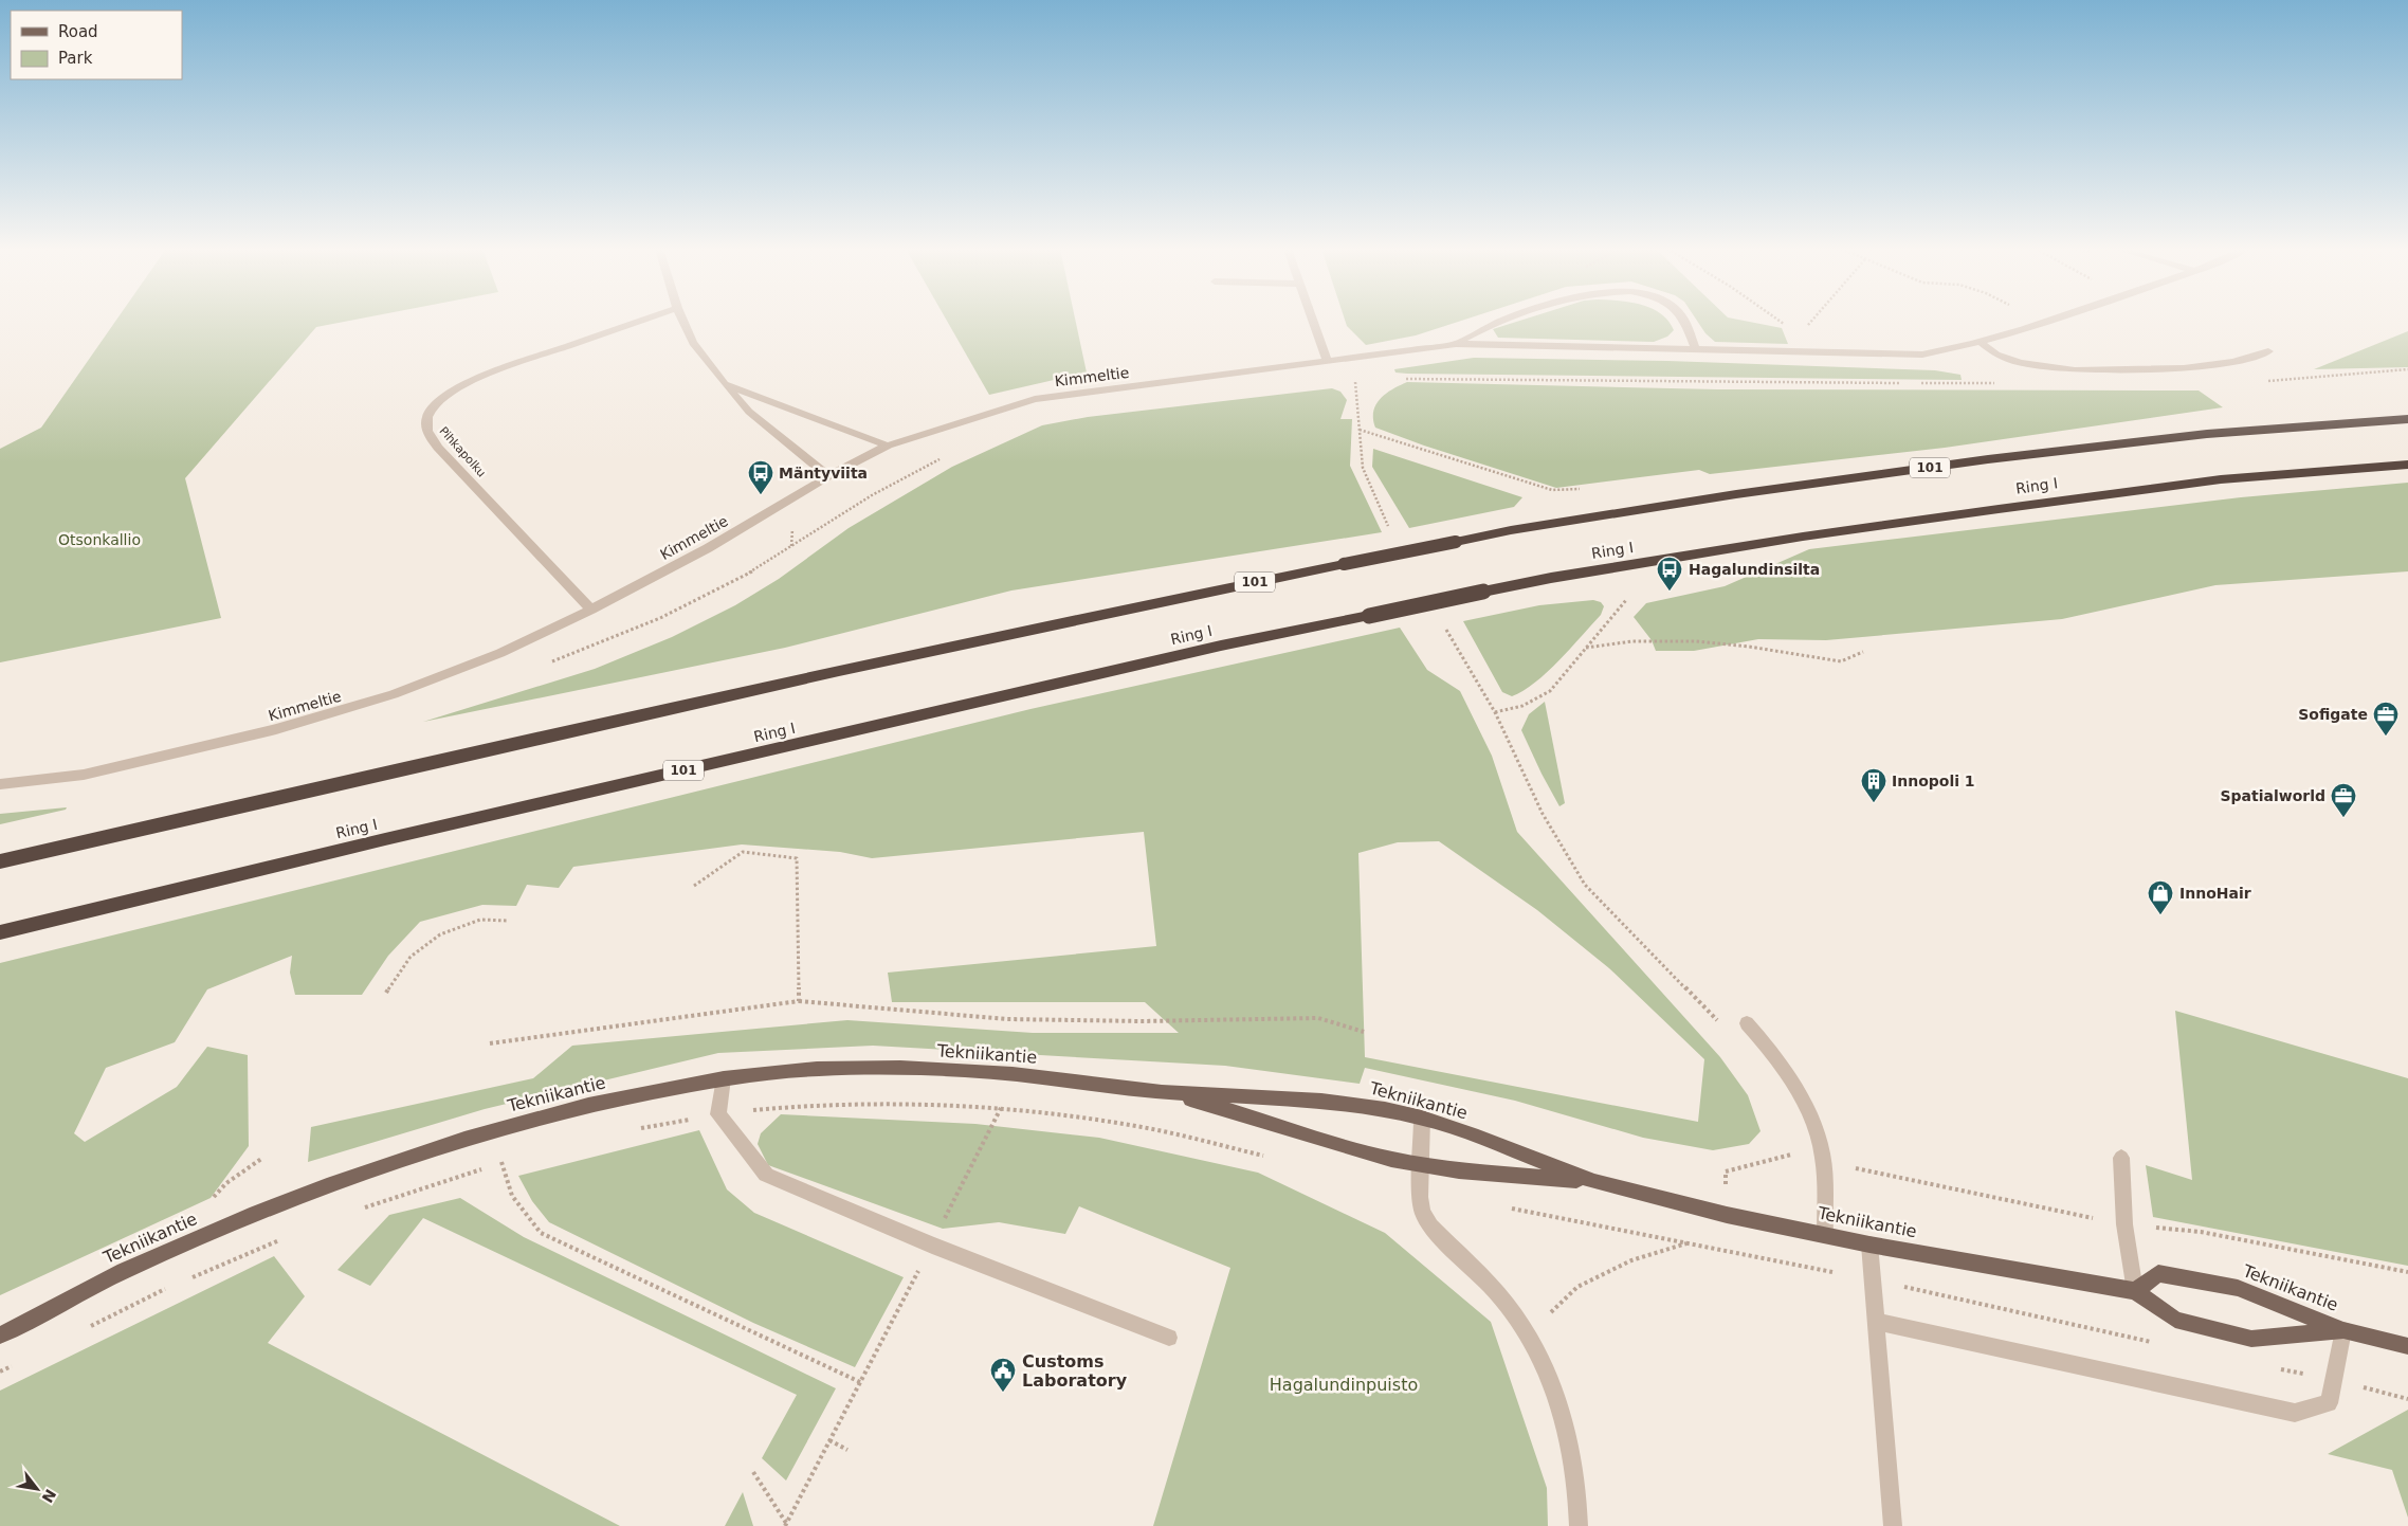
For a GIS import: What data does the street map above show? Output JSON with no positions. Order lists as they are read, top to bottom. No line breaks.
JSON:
{"streets":{"highway":["101","Ring I"],"main road":["Tekniikantie"],"street":["Kimmeltie","Pihkapolku"]},"crossings":[["Kimmeltie","Pihkapolku"]],"parks":["Otsonkallio","Hagalundinpuisto"],"places":{"bus stop":["Mäntyviita","Hagalundinsilta"],"office":["Sofigate","Spatialworld"],"building":["Innopoli 1"],"shop":["InnoHair"],"public building":["Customs Laboratory"]},"legend":["Road","Park"],"north":"bottom right"}
